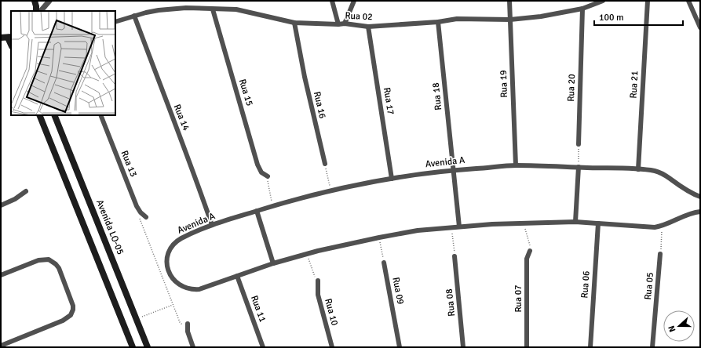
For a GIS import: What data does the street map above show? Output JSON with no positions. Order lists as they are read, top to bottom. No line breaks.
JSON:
{"streets":{"main road":["Avenida LO-05"],"street":["Rua 02","Rua 19","Rua 21","Rua 20","Rua 15","Rua 18","Rua 17","Rua 16","Rua 14","Avenida A","Rua 13","Rua 06","Rua 05","Rua 09","Rua 07","Rua 08","Rua 11","Rua 10"]},"crossings":[["Rua 02","Rua 19"],["Rua 02","Rua 20"],["Rua 02","Rua 15"],["Rua 02","Rua 18"],["Rua 02","Rua 17"],["Rua 02","Rua 16"],["Rua 02","Rua 14"],["Rua 19","Avenida A"],["Rua 21","Avenida A"],["Rua 18","Avenida A"],["Rua 17","Avenida A"],["Rua 14","Avenida A"],["Avenida A","Rua 06"],["Avenida A","Rua 11"]],"scale_bar":"100 m","north":"left"}
